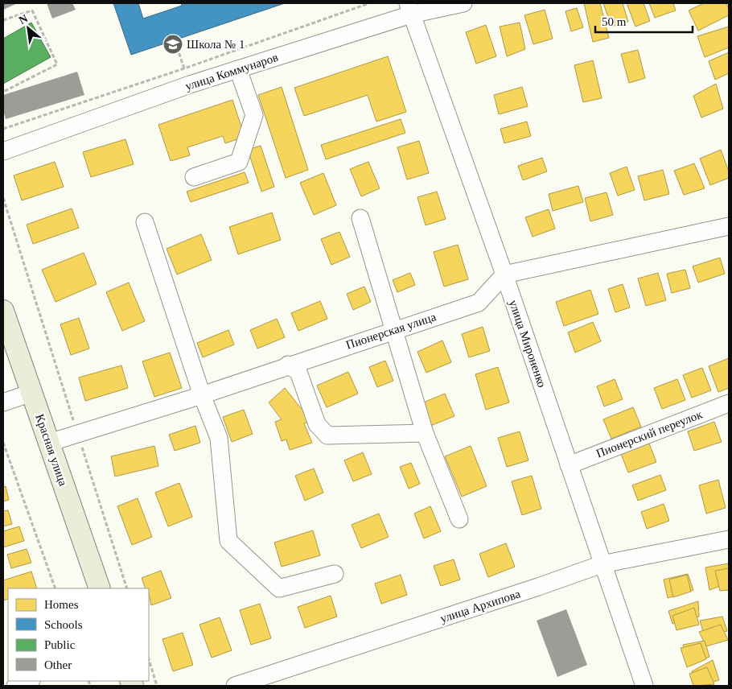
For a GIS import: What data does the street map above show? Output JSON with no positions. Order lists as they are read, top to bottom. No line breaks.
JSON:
{"streets":{"main road":["Красная улица"],"street":["улица Коммунаров","Пионерская улица","улица Мироненко","Пионерский переулок","улица Архипова"]},"crossings":[["улица Коммунаров","улица Мироненко"],["Пионерская улица","улица Мироненко"],["Пионерская улица","Красная улица"],["улица Мироненко","Пионерский переулок"],["улица Мироненко","улица Архипова"]],"places":{"school or university":["Школа № 1"]},"legend":["Homes","Schools","Public","Other"],"scale_bar":"50 m","north":"top left"}
